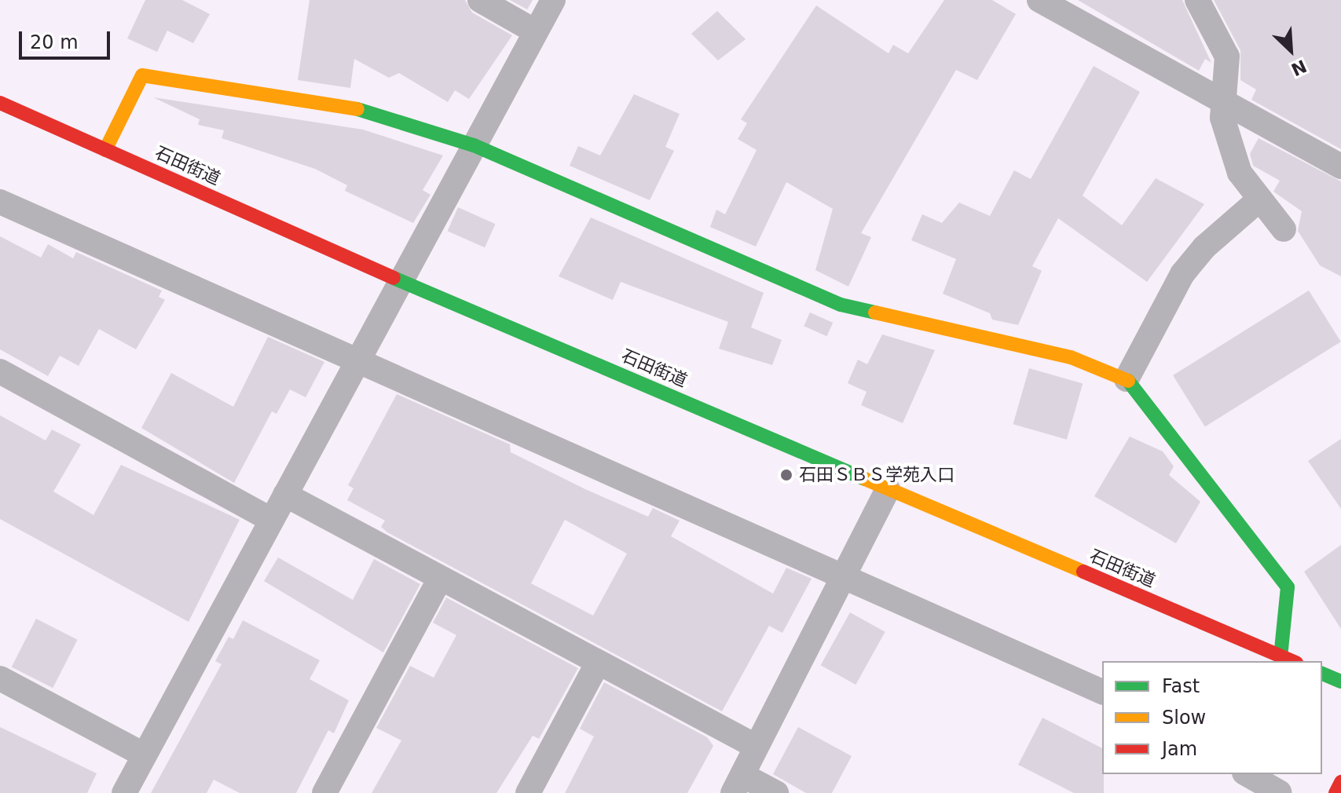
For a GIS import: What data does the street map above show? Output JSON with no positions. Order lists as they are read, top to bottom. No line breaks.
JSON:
{"streets":{"street":["石田街道"]},"places":["石田ＳＢＳ学苑入口"],"legend":["Fast","Slow","Jam"],"scale_bar":"20 m","north":"bottom right"}
